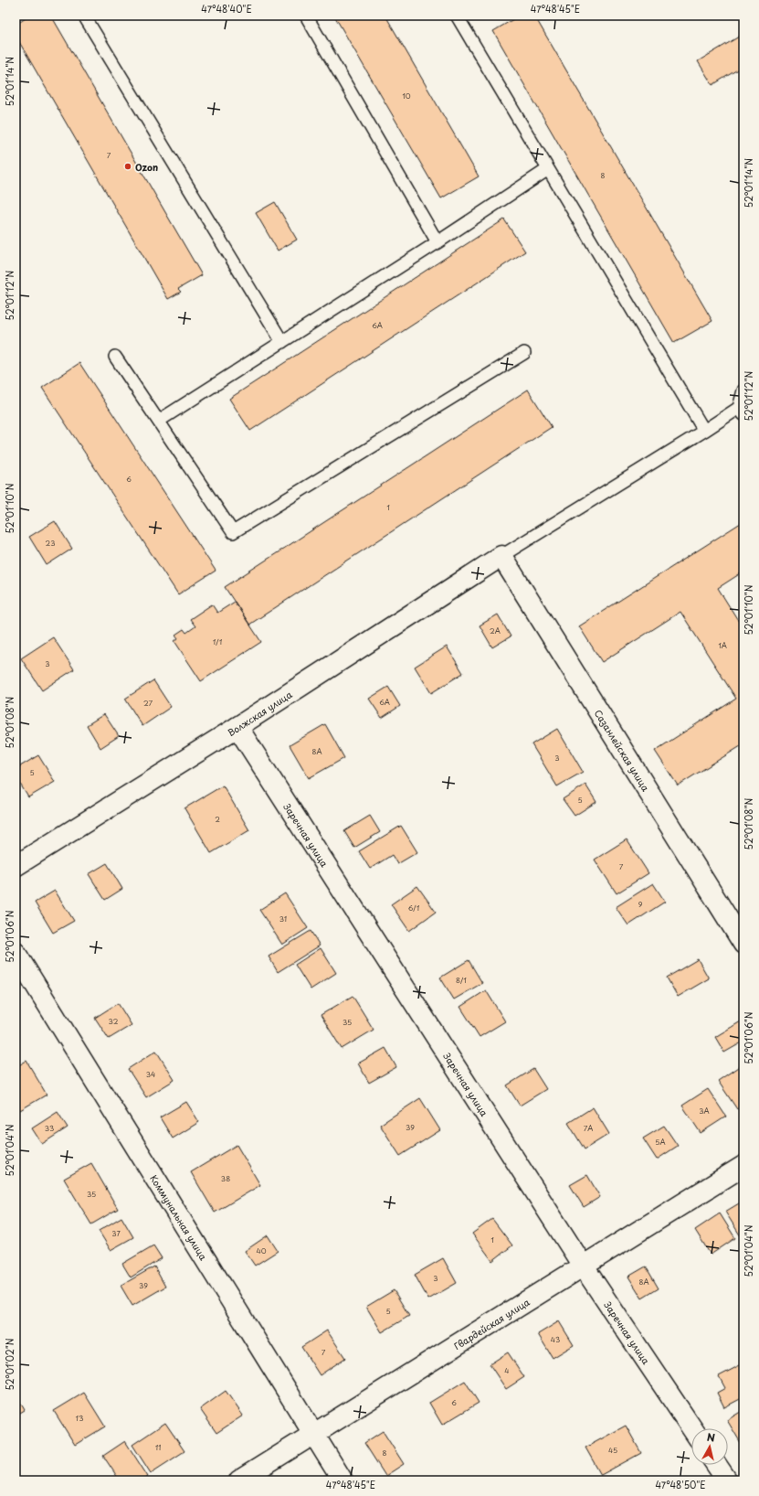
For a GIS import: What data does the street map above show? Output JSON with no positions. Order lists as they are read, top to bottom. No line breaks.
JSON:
{"streets":{"street":["Волжская улица","Сазанлейская улица","Заречная улица","Коммунальная улица","Гвардейская улица"]},"crossings":[["Волжская улица","Сазанлейская улица"],["Волжская улица","Заречная улица"],["Заречная улица","Гвардейская улица"],["Коммунальная улица","Гвардейская улица"]],"places":["Ozon"],"house_numbers":["10","7","8","6А","6","1","23","2А","1/1","1А","3","6А","27","8А","3","5","5","2","7","9","6/1","31","8/1","32","35","34","3А","39","33","7А","5А","38","35","37","1","40","3","8А","39","5","43","7","4","6","13","11","45","8"],"north":"top","coordinates":["47°48'40\"E","47°48'45\"E","52°01'14\"N","52°01'12\"N","52°01'10\"N","52°01'08\"N","52°01'06\"N","52°01'04\"N","52°01'02\"N","47°48'50\"E"]}
